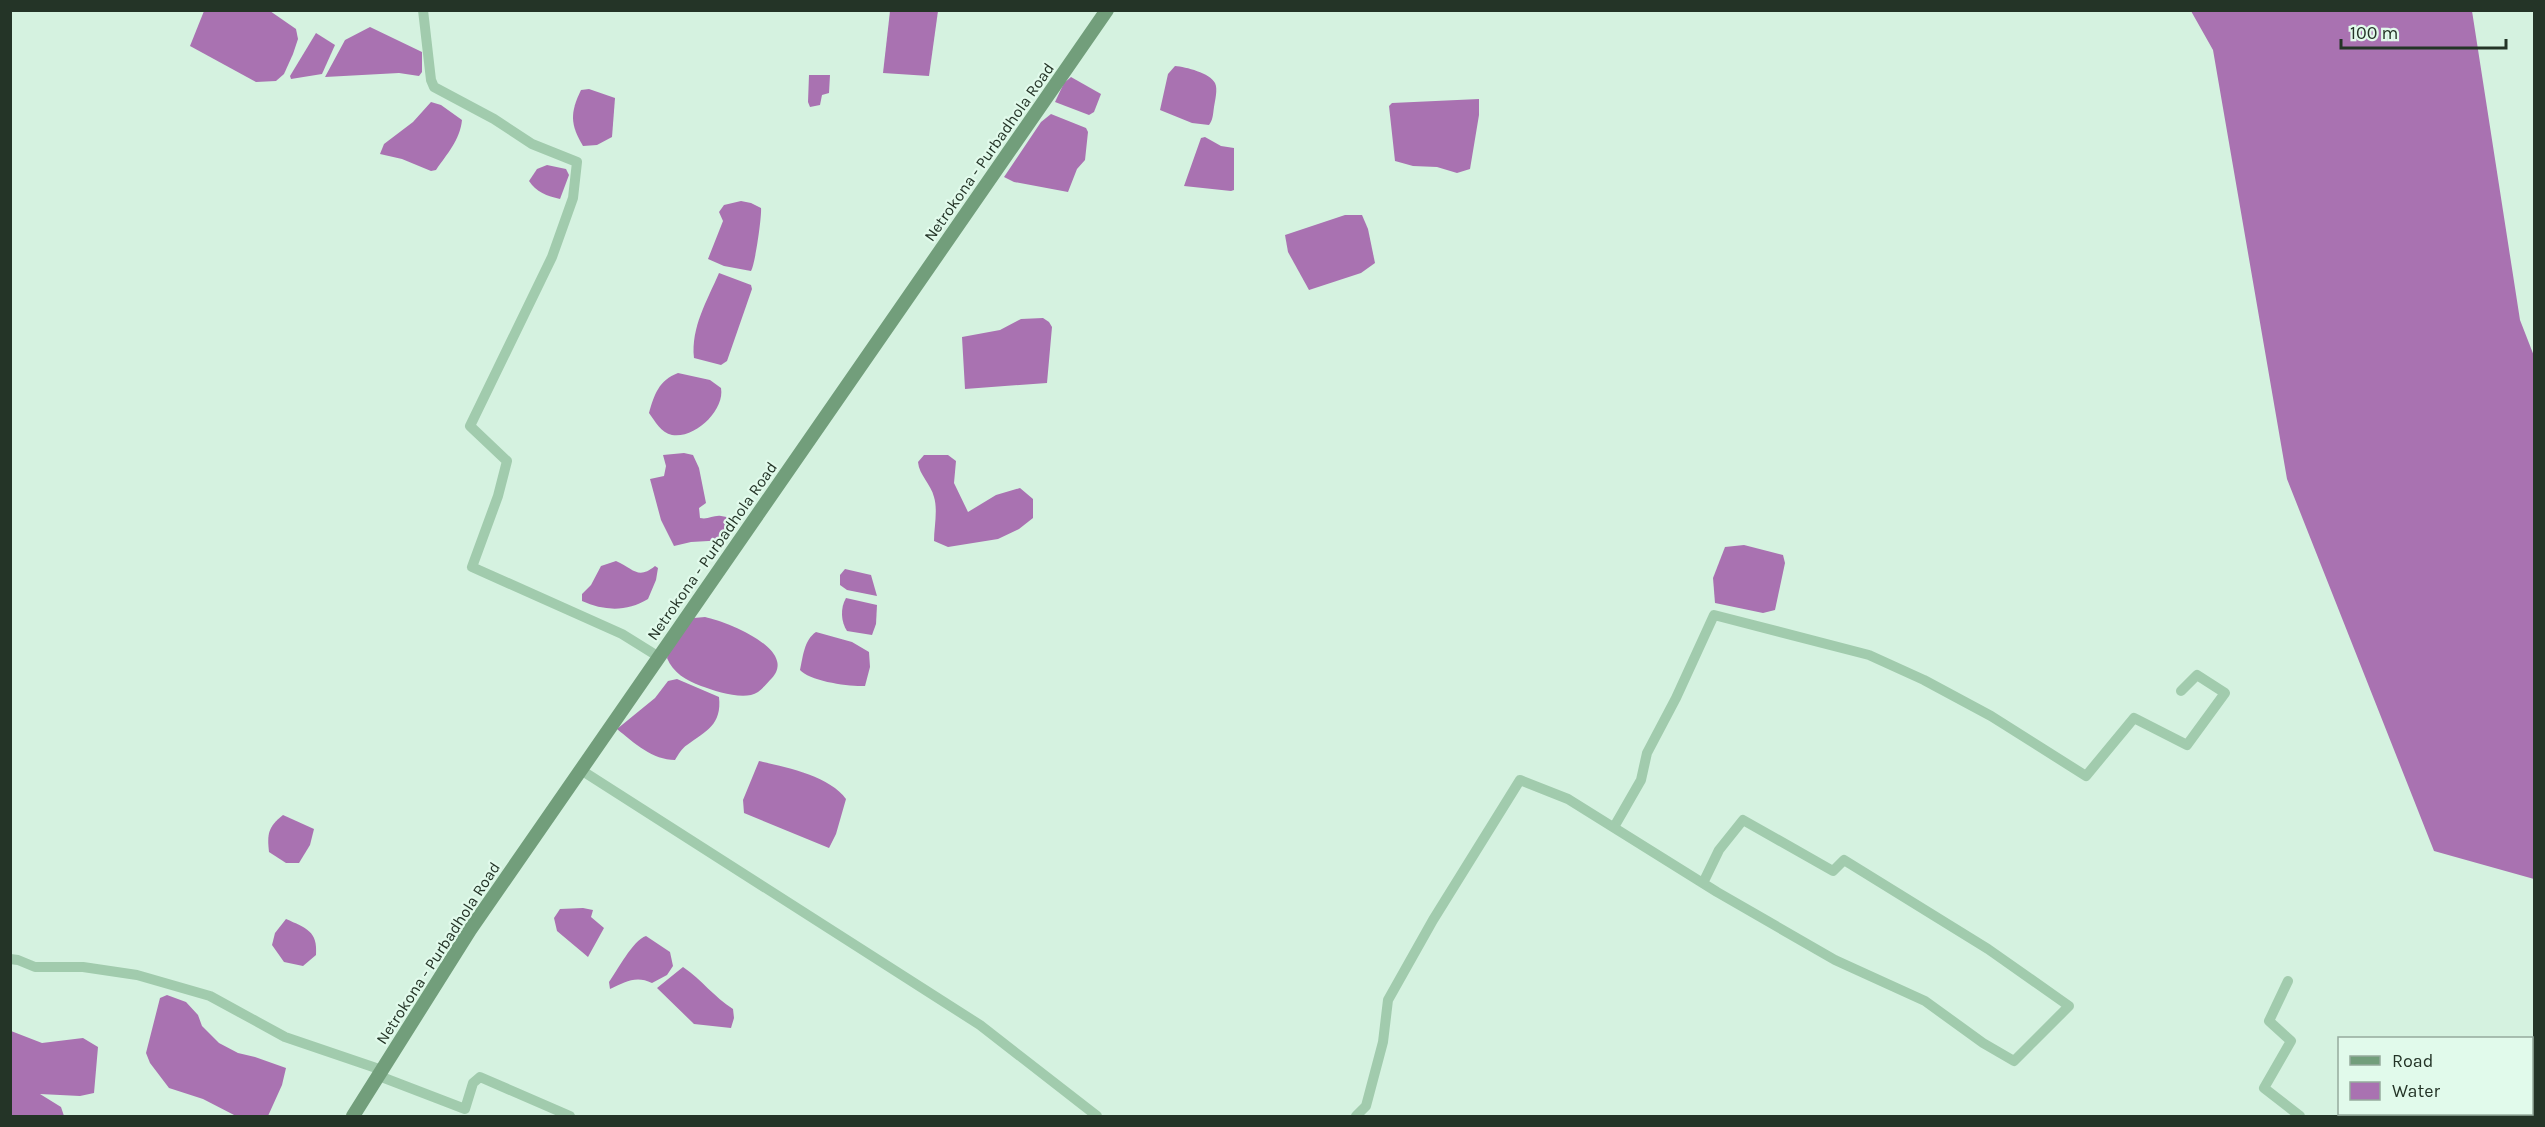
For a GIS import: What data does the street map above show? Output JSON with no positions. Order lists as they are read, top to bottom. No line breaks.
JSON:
{"streets":{"main road":["Netrokona - Purbadhola Road"]},"legend":["Road","Water"],"scale_bar":"100 m"}
